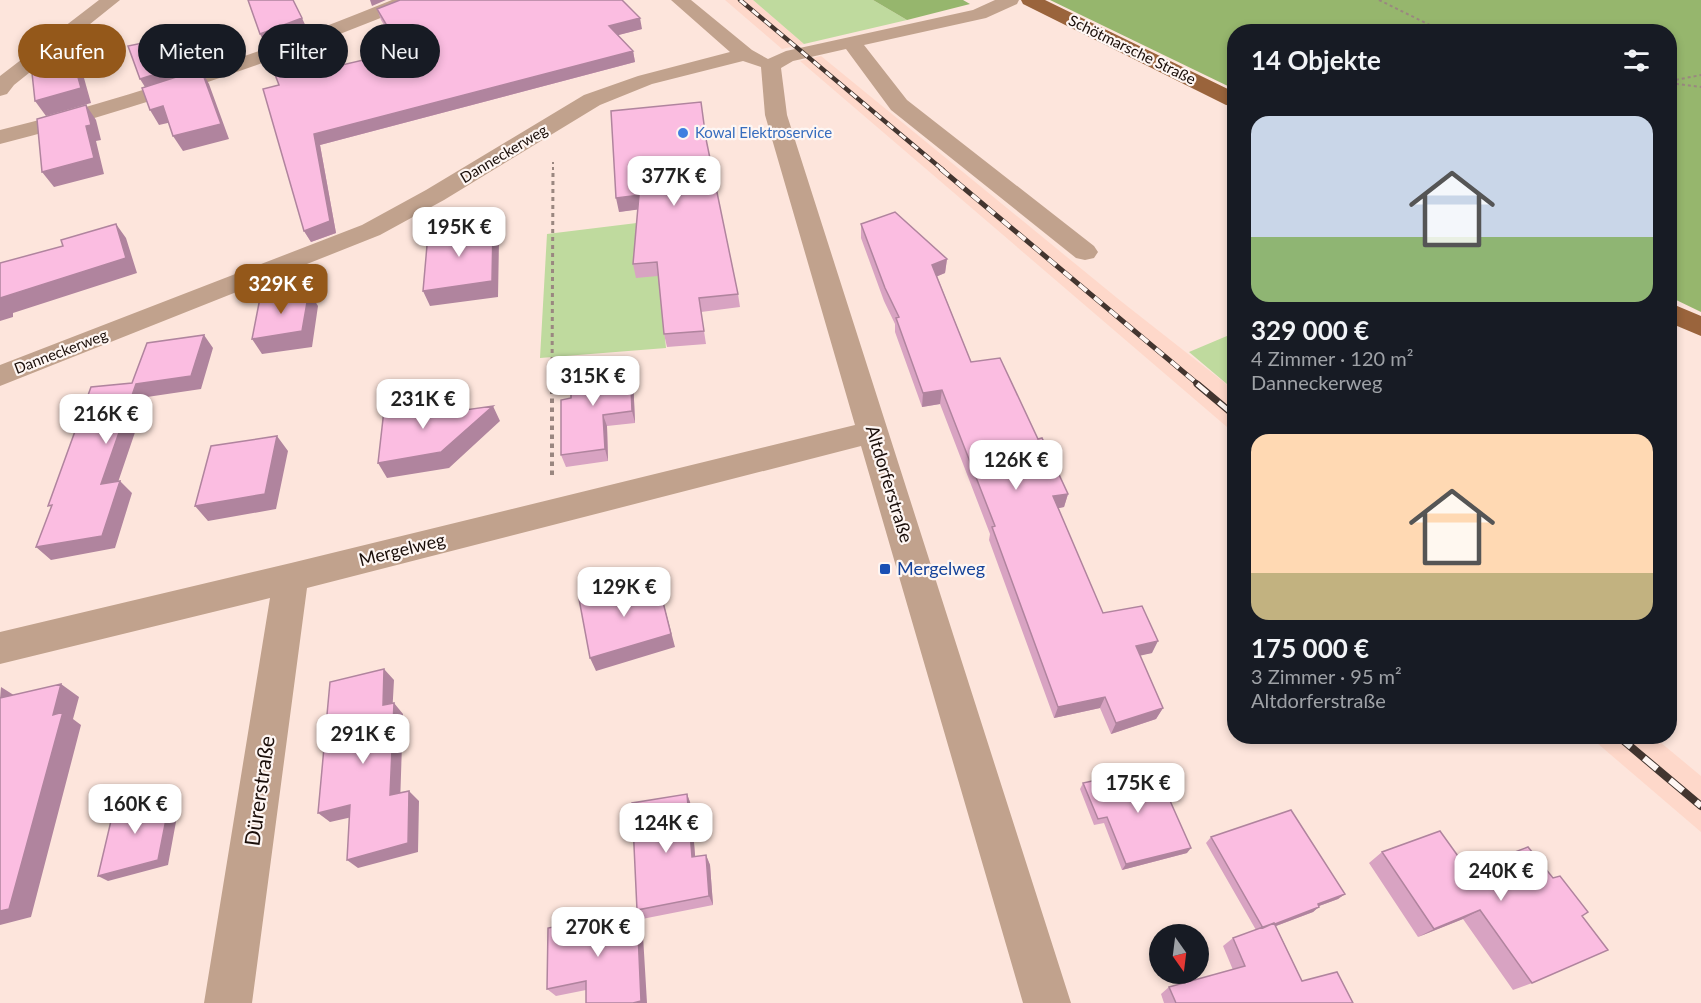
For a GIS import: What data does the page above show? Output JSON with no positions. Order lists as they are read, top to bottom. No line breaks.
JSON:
{"streets":{"main road":["Schötmarsche Straße"],"street":["Danneckerweg","Altdorferstraße","Mergelweg","Dürerstraße"]},"crossings":[["Danneckerweg","Altdorferstraße"],["Altdorferstraße","Mergelweg"],["Mergelweg","Dürerstraße"]],"places":{"other":["Kowal Elektroservice"],"transit":["Mergelweg"]},"north":"bottom","page":{"chip":["Kaufen","Mieten","Filter","Neu"],"heading":"14 Objekte","list":[{"name":"329 000 €","note":"4 Zimmer · 120 m² · Danneckerweg"},{"name":"175 000 €","note":"3 Zimmer · 95 m² · Altdorferstraße"}],"price":["377K €","195K €","329K €","315K €","231K €","216K €","126K €","129K €","291K €","175K €","160K €","124K €","240K €","270K €"]}}
